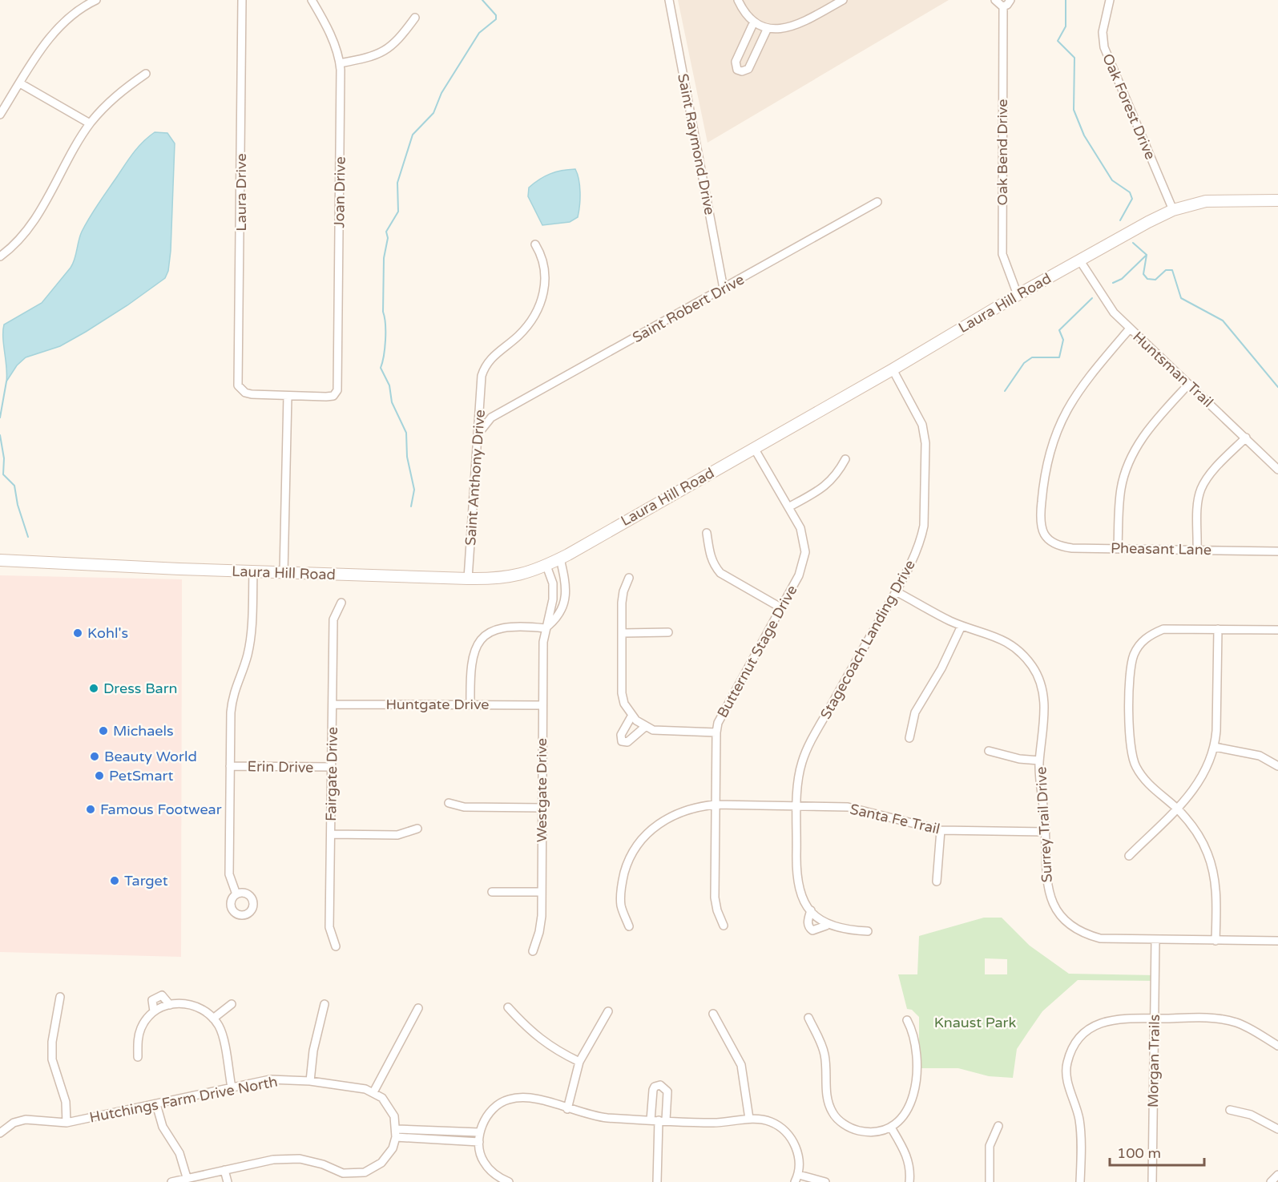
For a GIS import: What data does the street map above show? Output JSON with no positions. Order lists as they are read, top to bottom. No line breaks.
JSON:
{"streets":{"main road":["Laura Hill Road"],"street":["Oak Forest Drive","Saint Raymond Drive","Oak Bend Drive","Laura Drive","Joan Drive","Saint Robert Drive","Huntsman Trail","Saint Anthony Drive","Pheasant Lane","Stagecoach Landing Drive","Butternut Stage Drive","Huntgate Drive","Erin Drive","Fairgate Drive","Westgate Drive","Santa Fe Trail","Surrey Trail Drive","Morgan Trails","Hutchings Farm Drive North"]},"crossings":[["Oak Forest Drive","Laura Hill Road"],["Saint Raymond Drive","Saint Robert Drive"],["Oak Bend Drive","Laura Hill Road"],["Laura Drive","Joan Drive"],["Laura Hill Road","Huntsman Trail"],["Laura Hill Road","Saint Anthony Drive"],["Laura Hill Road","Stagecoach Landing Drive"],["Laura Hill Road","Butternut Stage Drive"],["Laura Hill Road","Westgate Drive"],["Saint Robert Drive","Saint Anthony Drive"],["Huntsman Trail","Pheasant Lane"],["Stagecoach Landing Drive","Santa Fe Trail"],["Stagecoach Landing Drive","Surrey Trail Drive"],["Butternut Stage Drive","Santa Fe Trail"],["Huntgate Drive","Fairgate Drive"],["Huntgate Drive","Westgate Drive"],["Erin Drive","Fairgate Drive"],["Santa Fe Trail","Surrey Trail Drive"],["Surrey Trail Drive","Morgan Trails"]],"parks":["Knaust Park"],"places":["Kohl's","Dress Barn","Michaels","Beauty World","PetSmart","Famous Footwear","Target"],"scale_bar":"100 m"}
